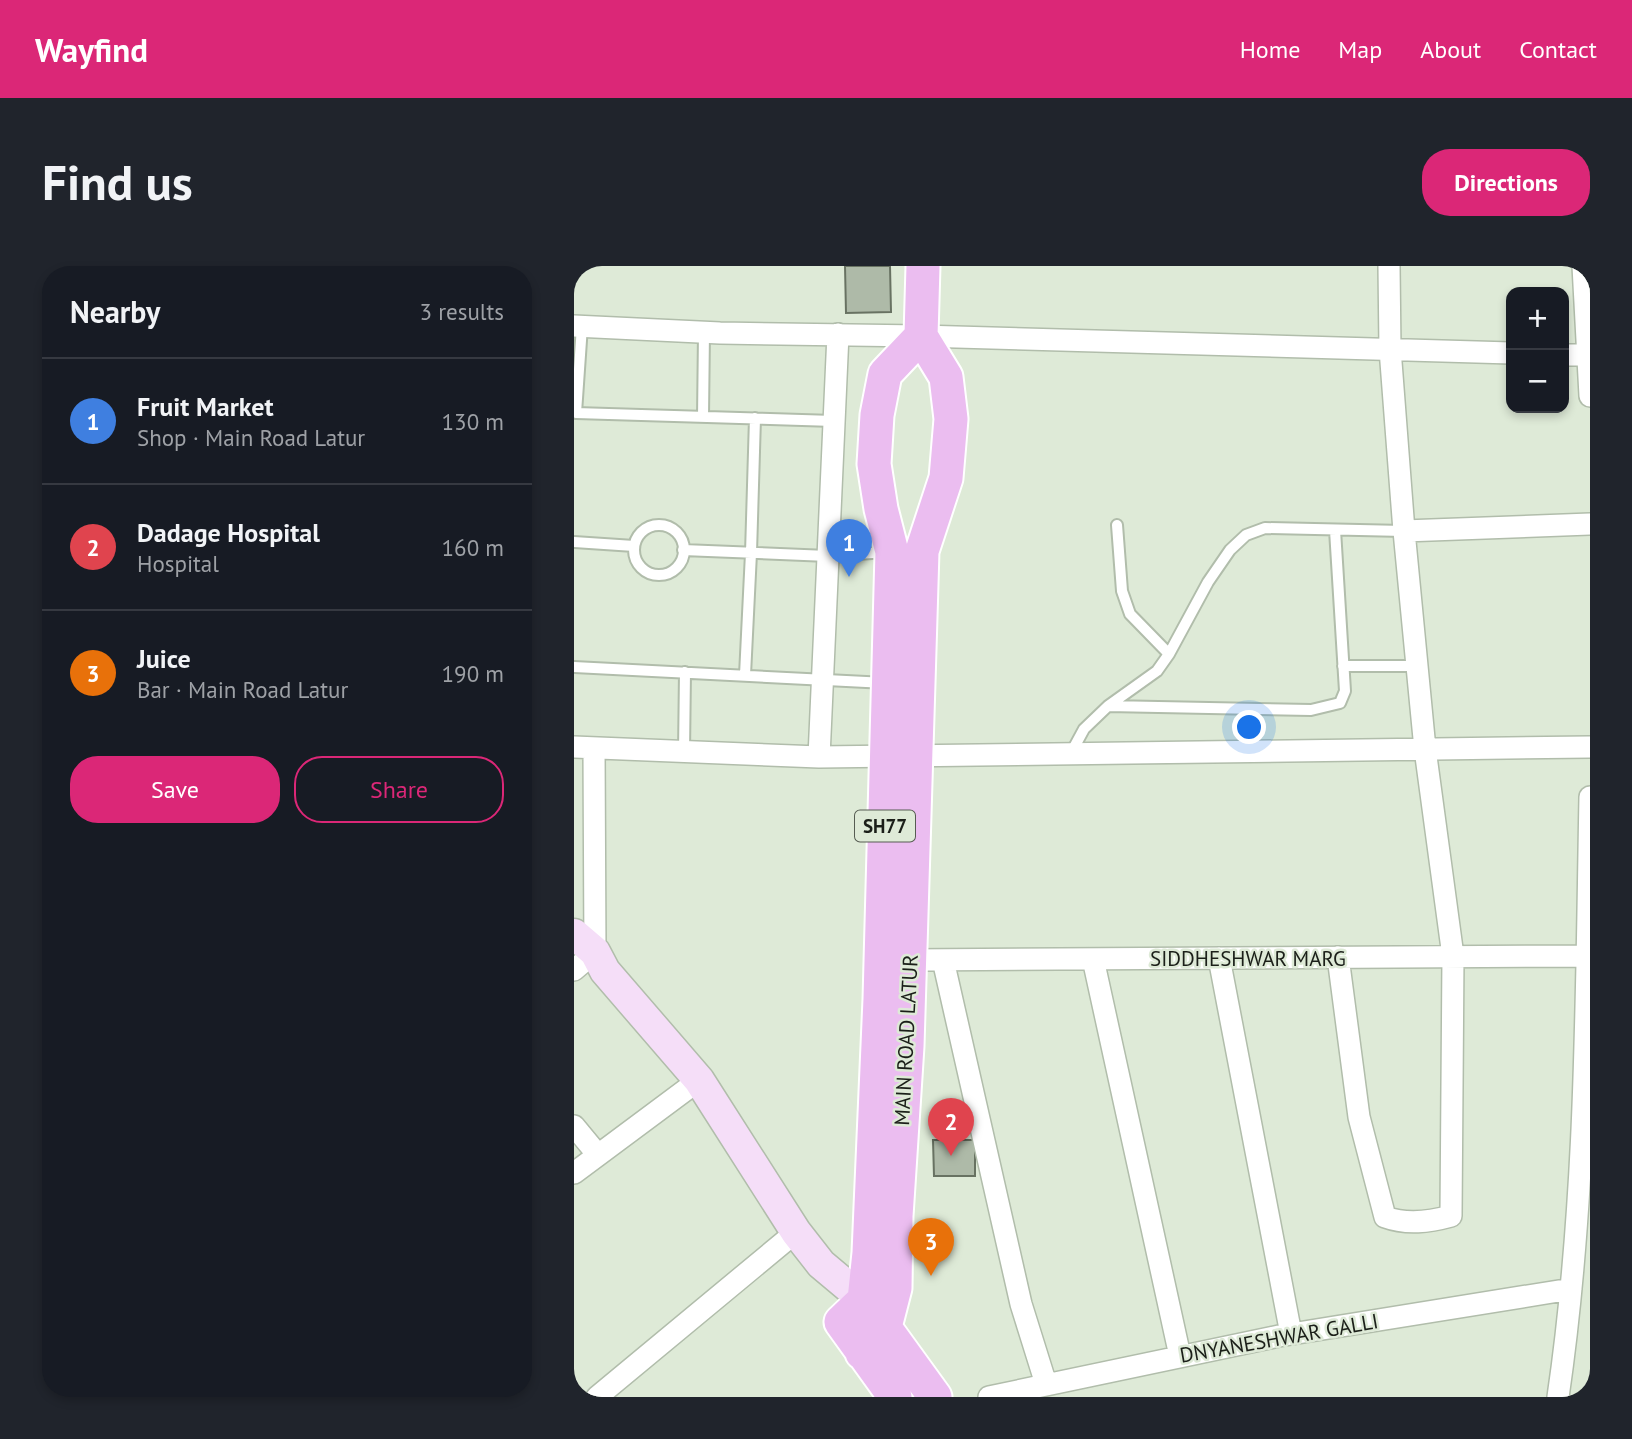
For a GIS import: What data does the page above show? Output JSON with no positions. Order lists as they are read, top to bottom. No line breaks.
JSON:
{"streets":{"main road":["SH77","MAIN ROAD LATUR"],"street":["SIDDHESHWAR MARG","DNYANESHWAR GALLI"]},"crossings":[["SH77","MAIN ROAD LATUR"],["SIDDHESHWAR MARG","MAIN ROAD LATUR"]],"page":{"header":"Wayfind","nav":["Home","Map","About","Contact"],"buttons":["Directions",["Save","Share"]],"title":"Find us","heading":["Nearby","3 results"],"map_buttons":["+","−"],"list":[{"mark":"1","name":"Fruit Market","note":"Shop · Main Road Latur","value":"130 m"},{"mark":"2","name":"Dadage Hospital","note":"Hospital","value":"160 m"},{"mark":"3","name":"Juice","note":"Bar · Main Road Latur","value":"190 m"}],"pins":["1","2","3"]}}
